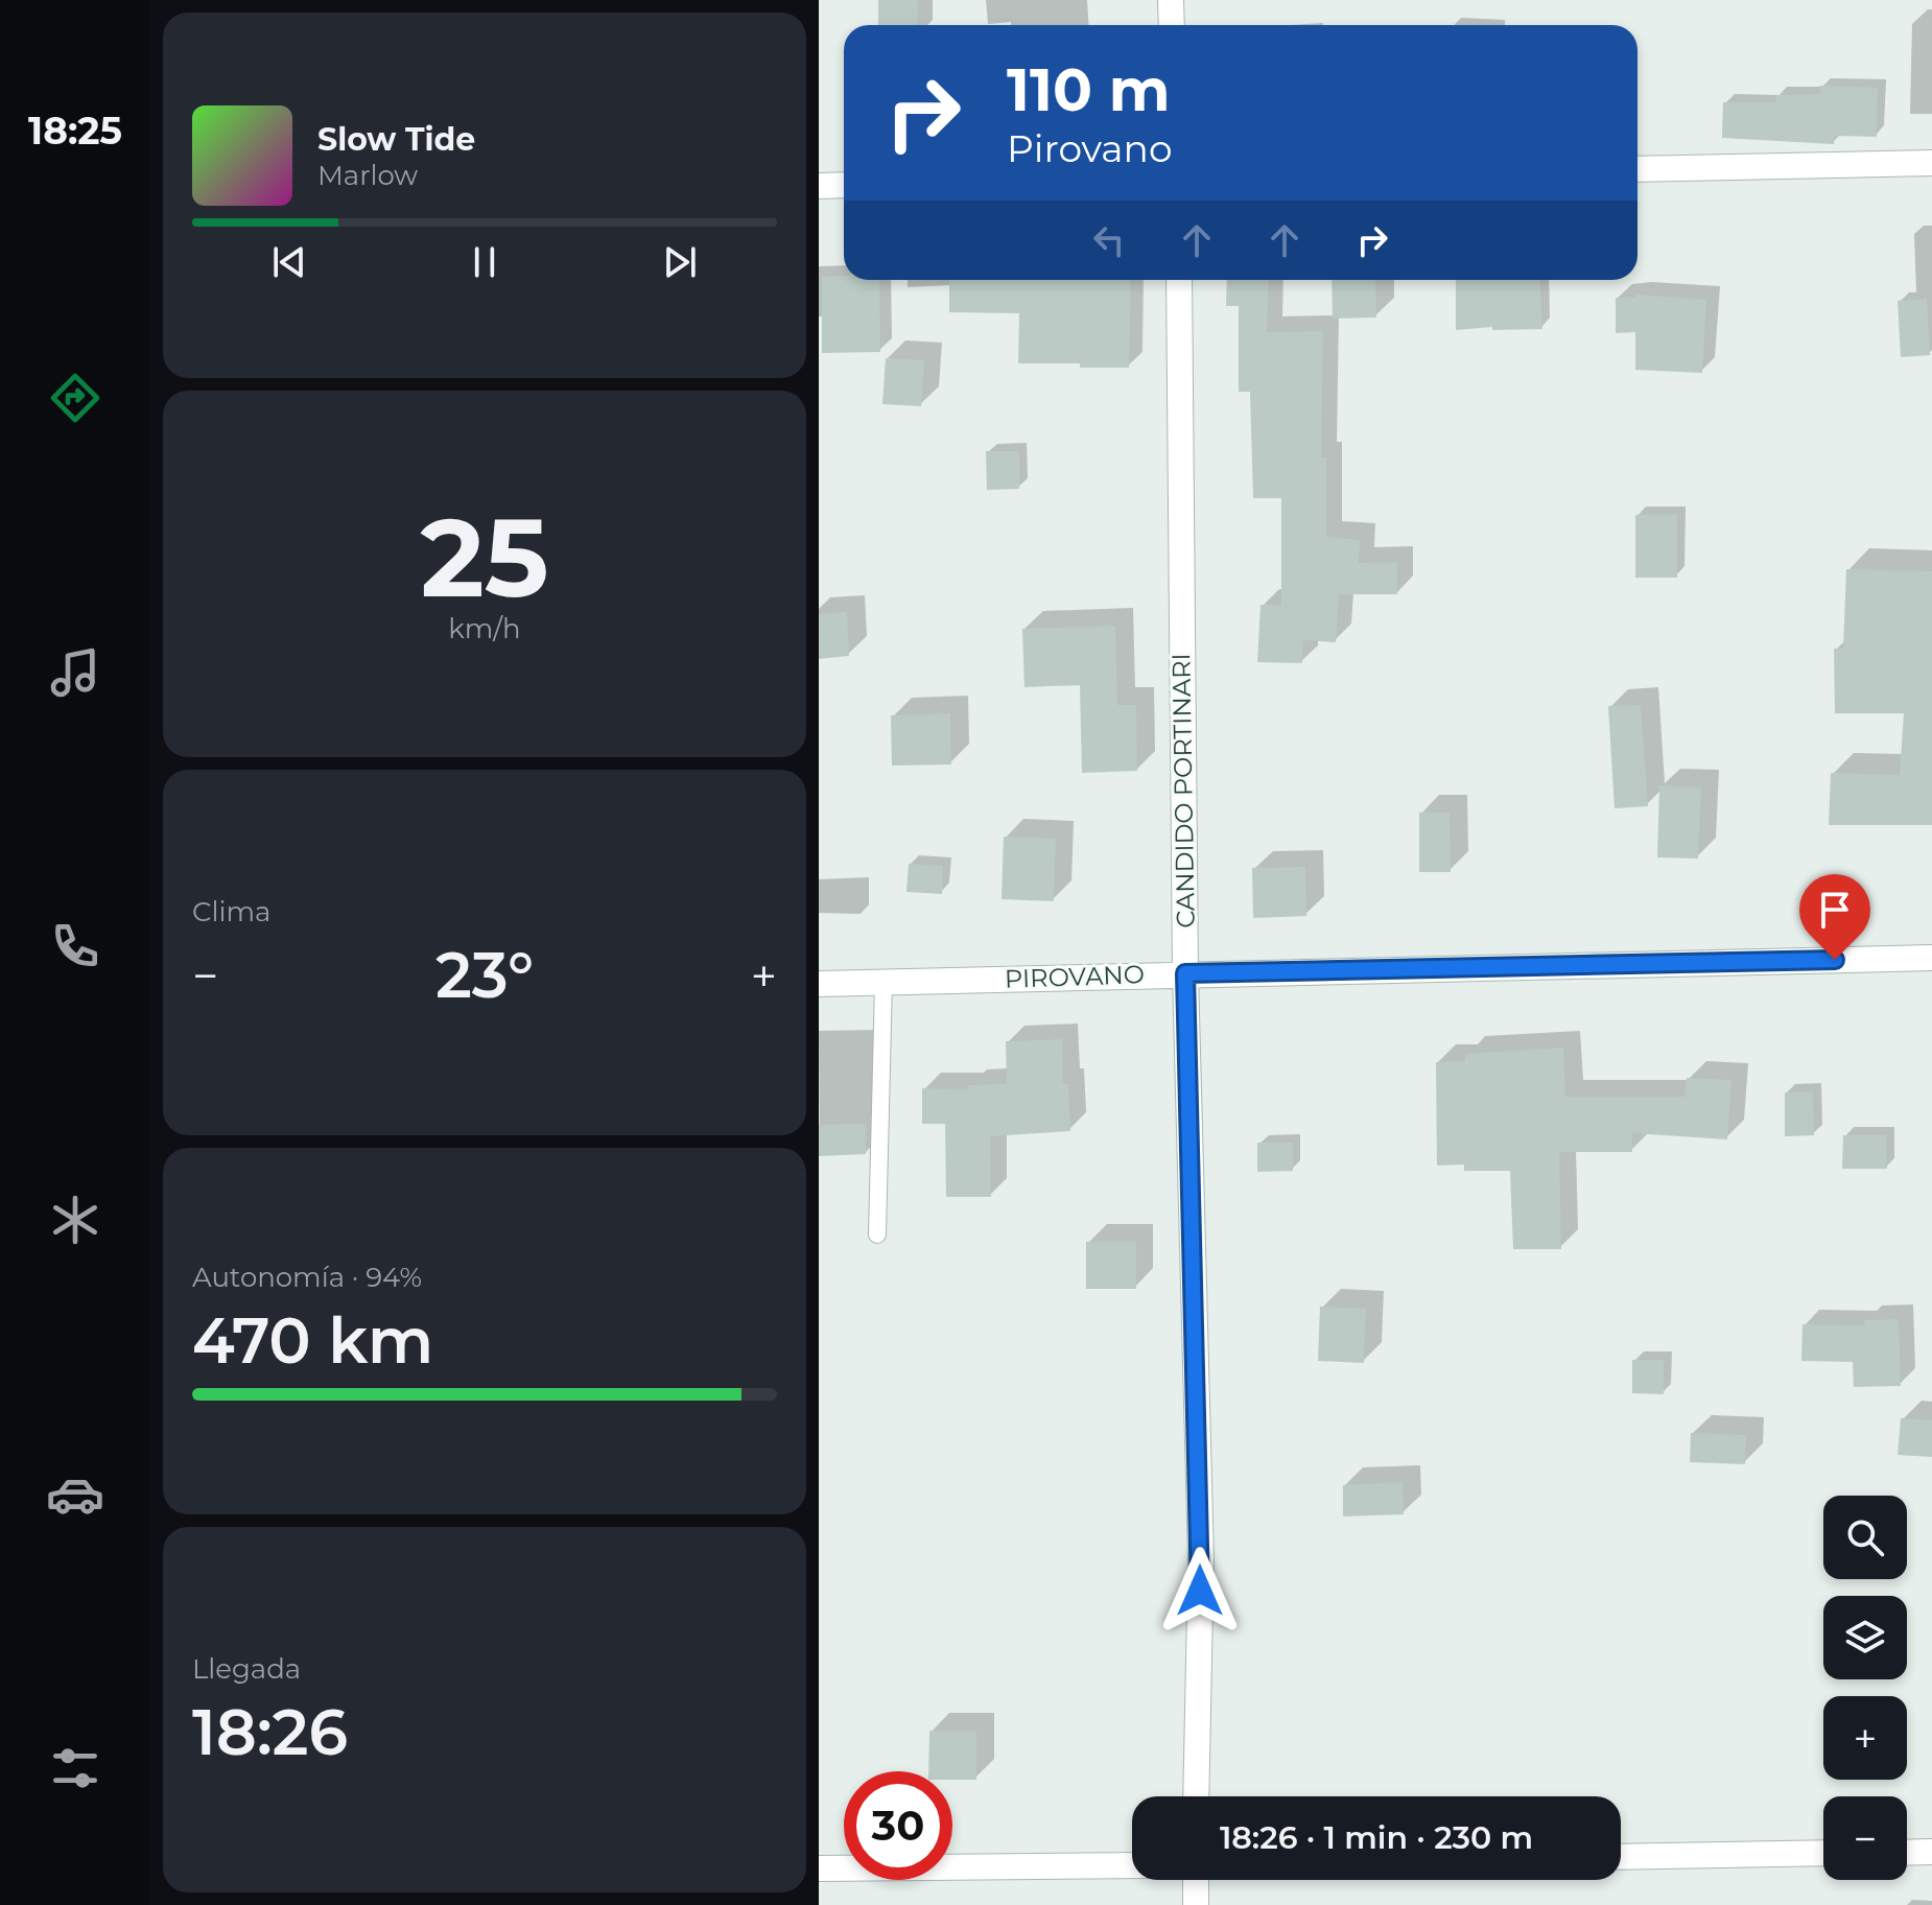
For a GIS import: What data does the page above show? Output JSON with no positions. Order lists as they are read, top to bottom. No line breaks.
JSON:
{"streets":{"street":["CANDIDO PORTINARI","PIROVANO"]},"crossings":[["CANDIDO PORTINARI","PIROVANO"]],"page":{"tabs":"18:25","turn":["110 m","Pirovano"],"song":["Slow Tide","Marlow"],"tile":[["25","km/h"],"Clima",["Autonomía · 94%","470 km"],["Llegada","18:26"]],"heat":["−","23°","+"],"map_buttons":["+","−"],"limit":"30","trip":"18:26 · 1 min · 230 m"}}
